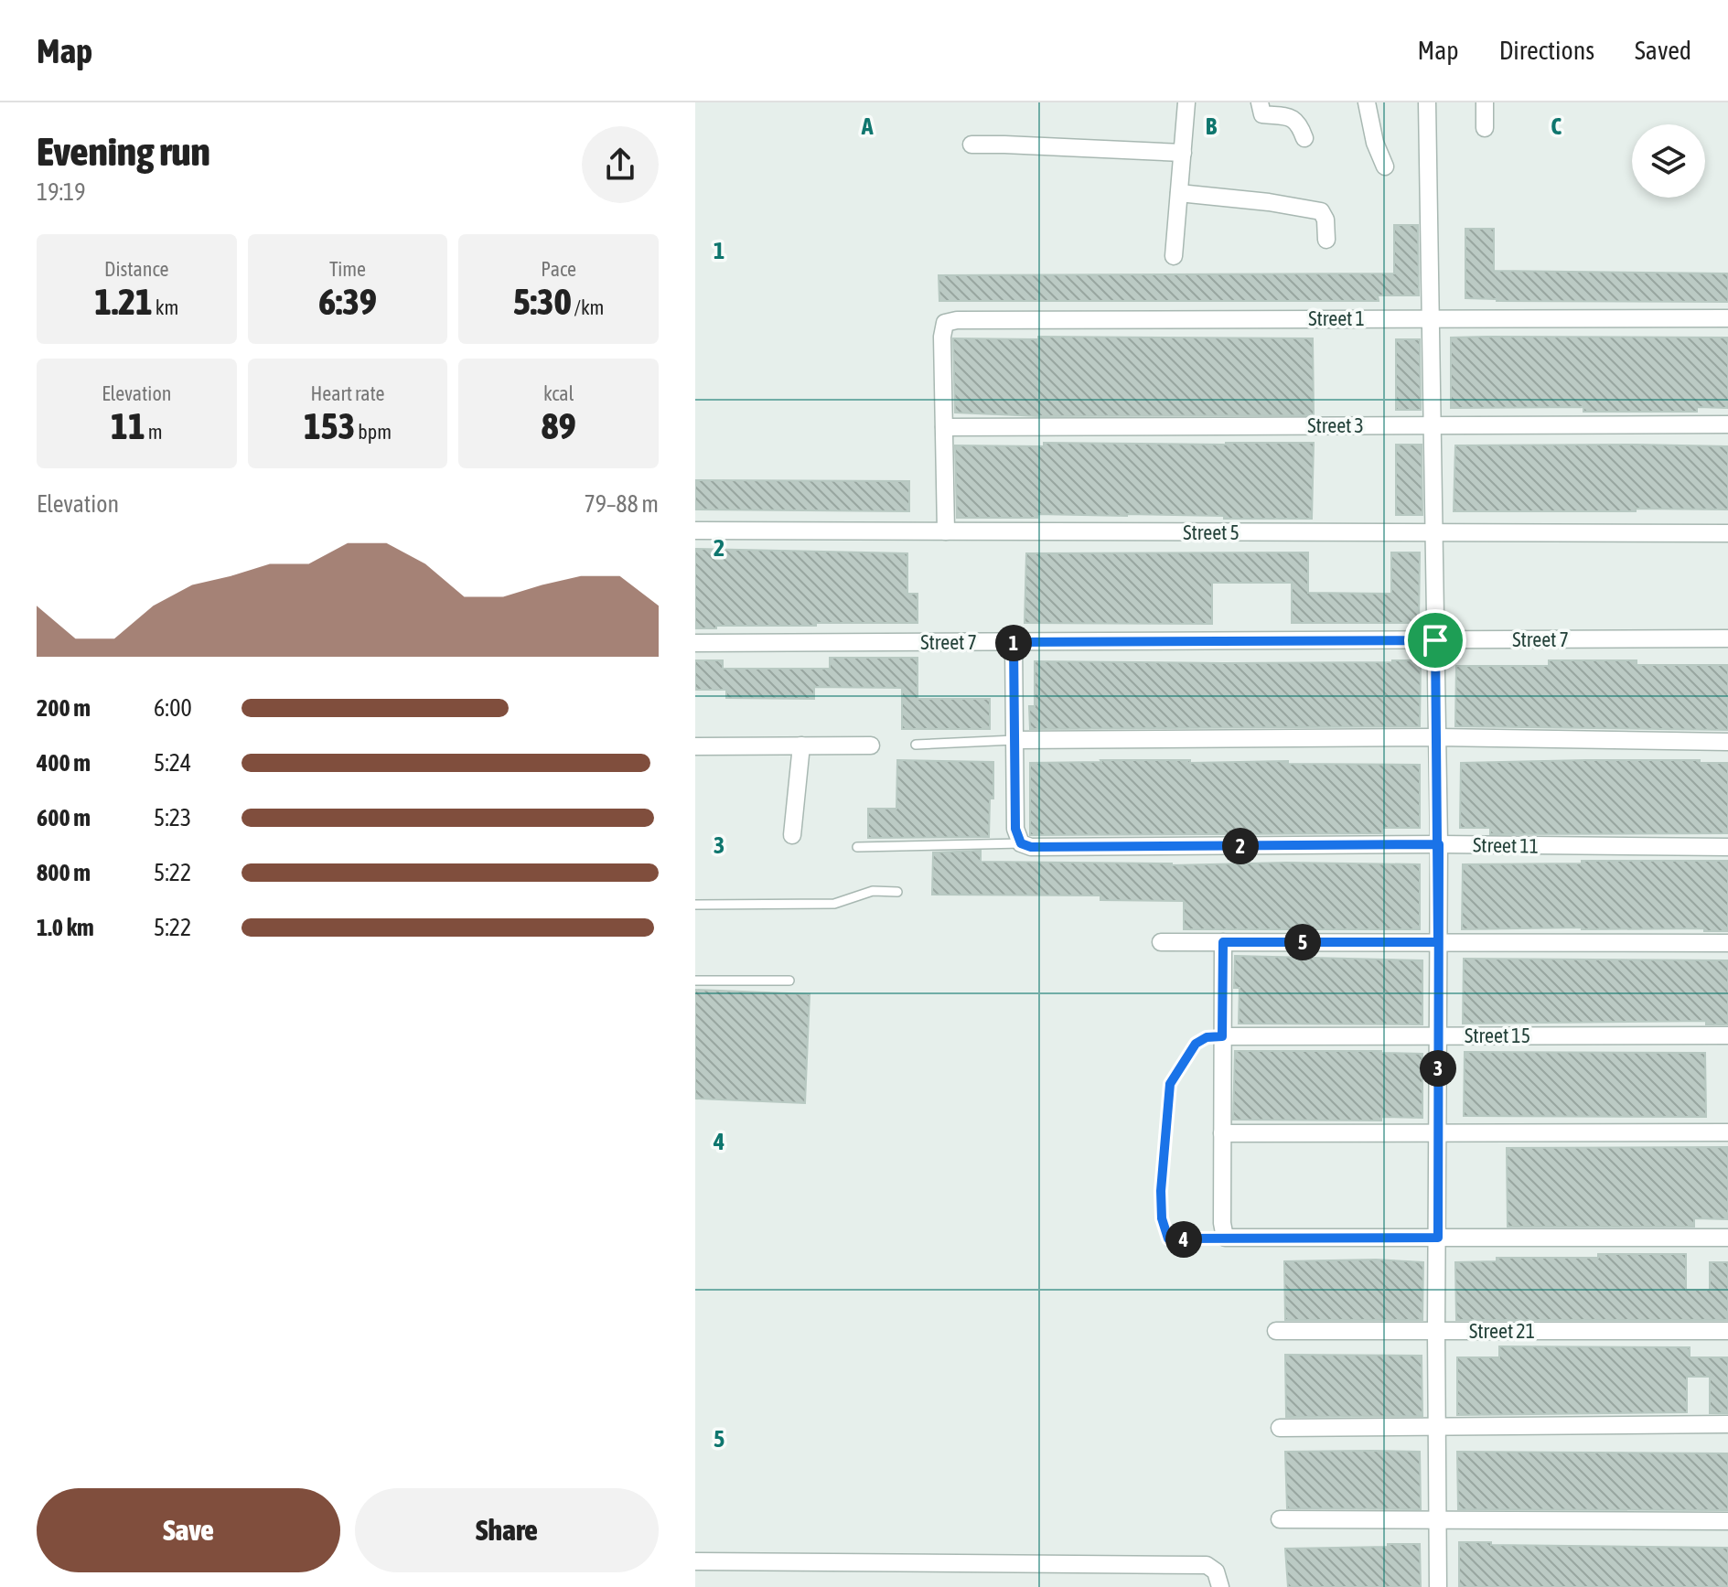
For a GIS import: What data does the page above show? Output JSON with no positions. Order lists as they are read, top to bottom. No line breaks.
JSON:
{"streets":{"street":["Street 1","Street 3","Street 5","Street 7","Street 11","Street 15","Street 21"]},"crossings":[["Street 1","Street 3"]],"page":{"header":"Map","nav":["Map","Directions","Saved"],"heading":["Evening run","19:19"],"stats":[["Distance","1.21 km"],["Time","6:39"],["Pace","5:30 /km"],["Elevation","11 m"],["Heart rate","153 bpm"],["kcal","89"]],"chart":["Elevation","79–88 m"],"pins":["1","2","5","3","4"],"list":[{"name":"200 m","note":"6:00"},{"name":"400 m","note":"5:24"},{"name":"600 m","note":"5:23"},{"name":"800 m","note":"5:22"},{"name":"1.0 km","note":"5:22"}],"buttons":["Save","Share"]},"grid":{"columns":["A","B","C"],"rows":["1","2","3","4","5"]}}
